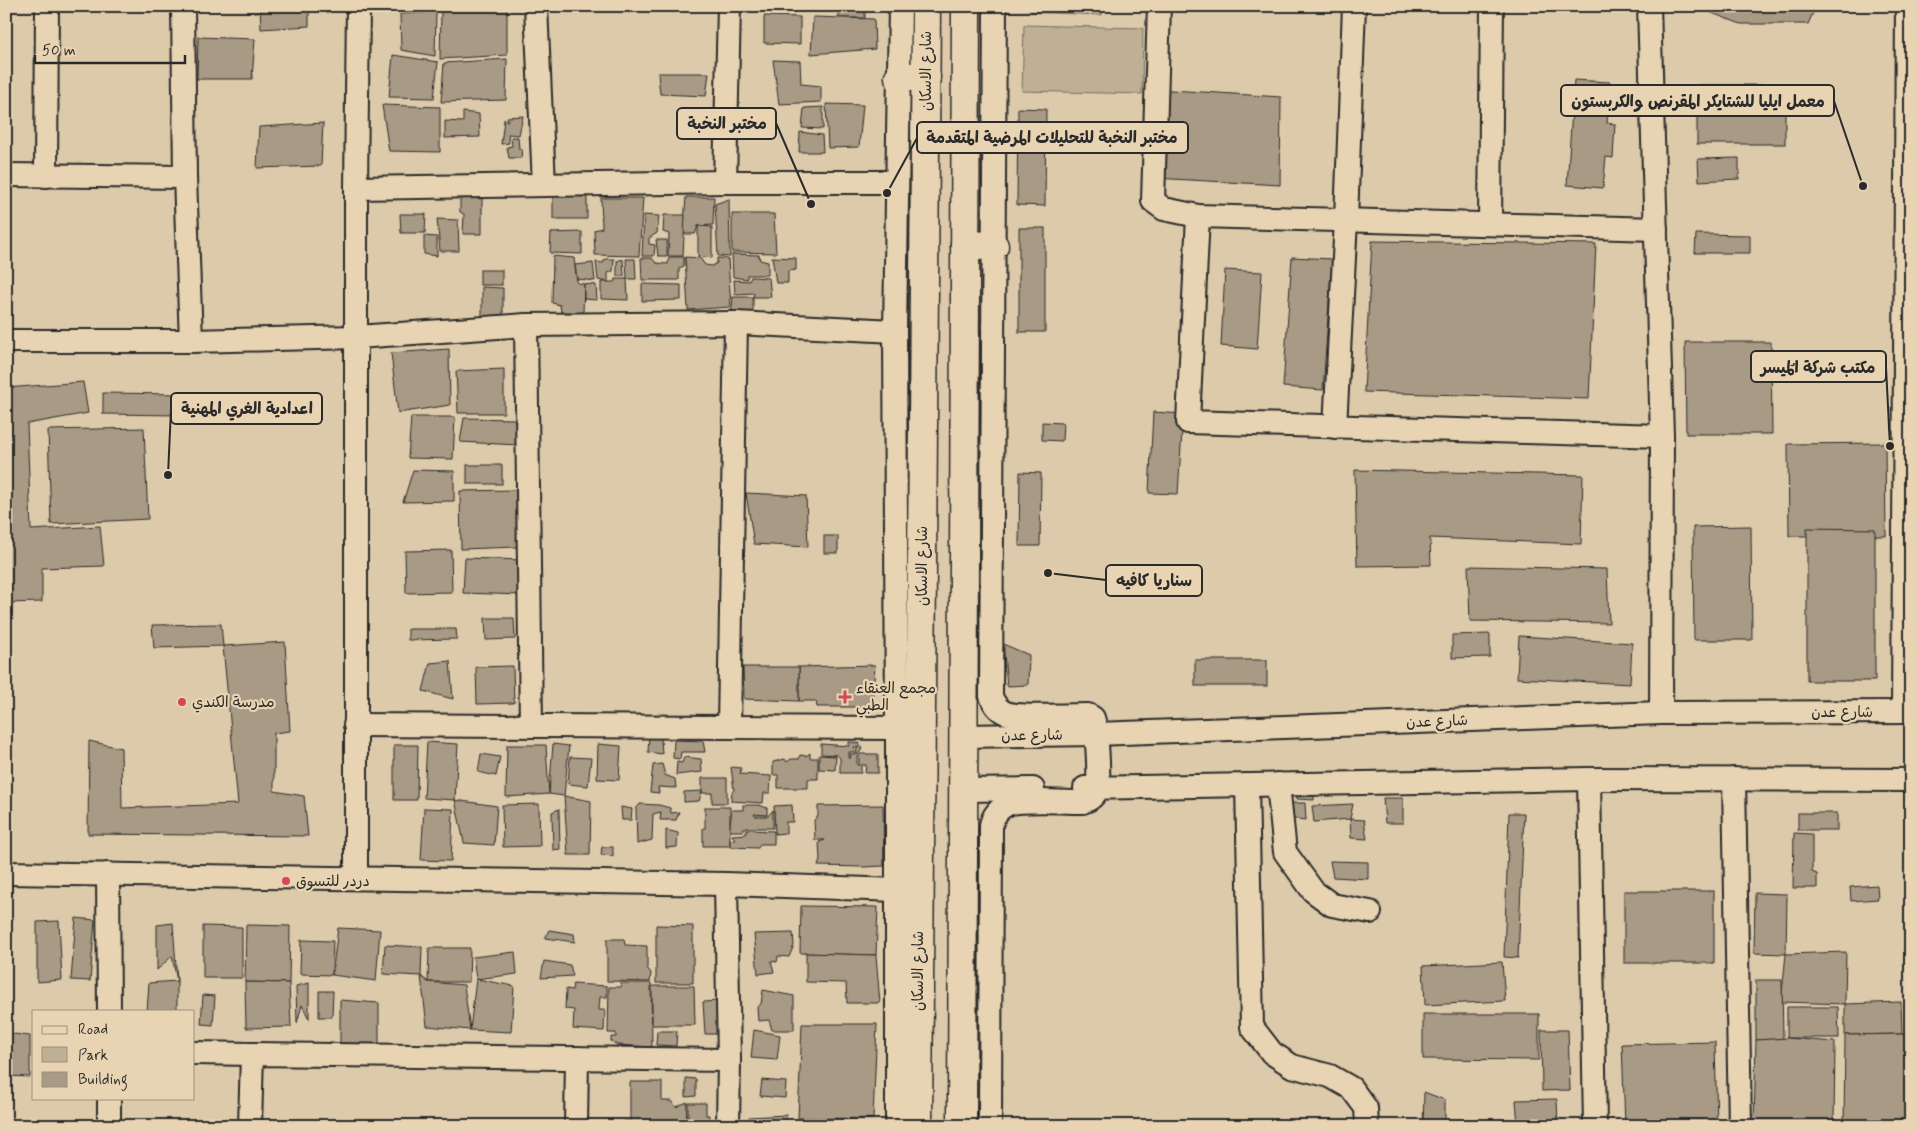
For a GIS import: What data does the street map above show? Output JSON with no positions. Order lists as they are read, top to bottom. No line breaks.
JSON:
{"streets":{"main road":["شارع الاسكان"],"street":["شارع عدن"]},"places":{"other":["معمل ايليا للشتايكر المقرنص والكربستون","مختبر النخبة للتحليلات المرضية المتقدمة","مختبر النخبة","مكتب شركة المُيسر","اعدادية الغري المهنية","سناريا كافيه","مدرسة الكندي","دردر للتسوق"],"health":["مجمع العنقاء الطبي"]},"legend":["Road","Park","Building"],"scale_bar":"50 m"}
